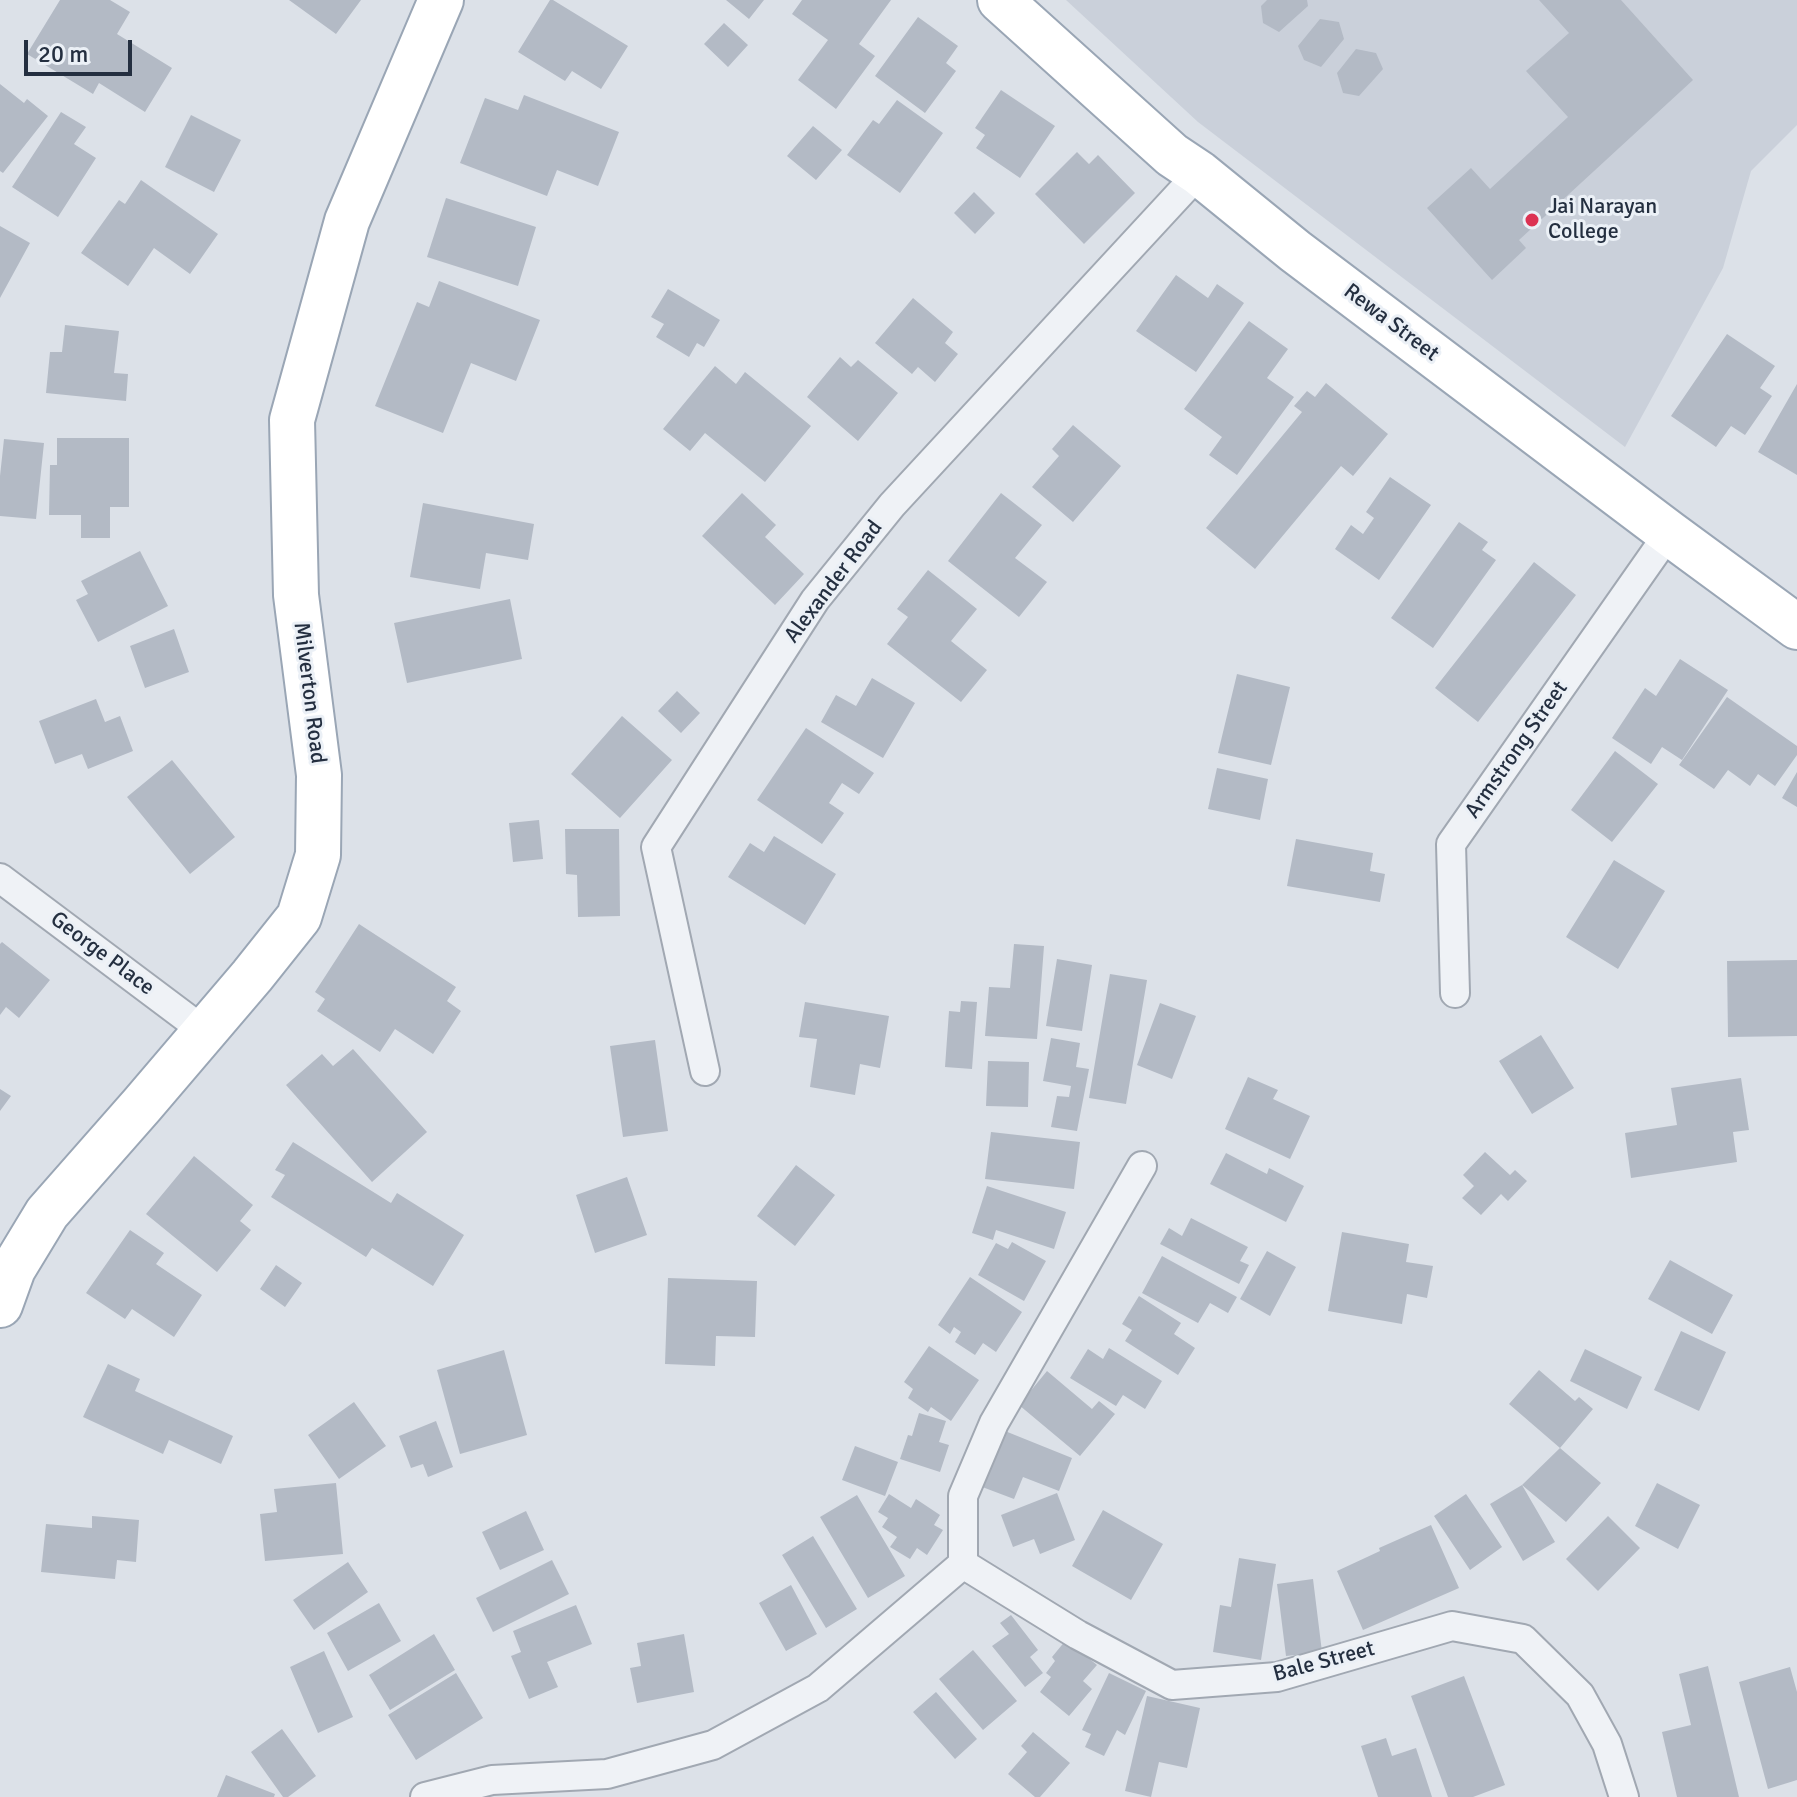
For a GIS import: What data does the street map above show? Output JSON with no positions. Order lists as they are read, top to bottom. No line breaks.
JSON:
{"streets":{"main road":["Rewa Street","Milverton Road"],"street":["Alexander Road","Armstrong Street","George Place","Bale Street"]},"crossings":[["Rewa Street","Alexander Road"],["Rewa Street","Armstrong Street"],["Milverton Road","George Place"]],"places":["Jai Narayan College"],"scale_bar":"20 m"}
